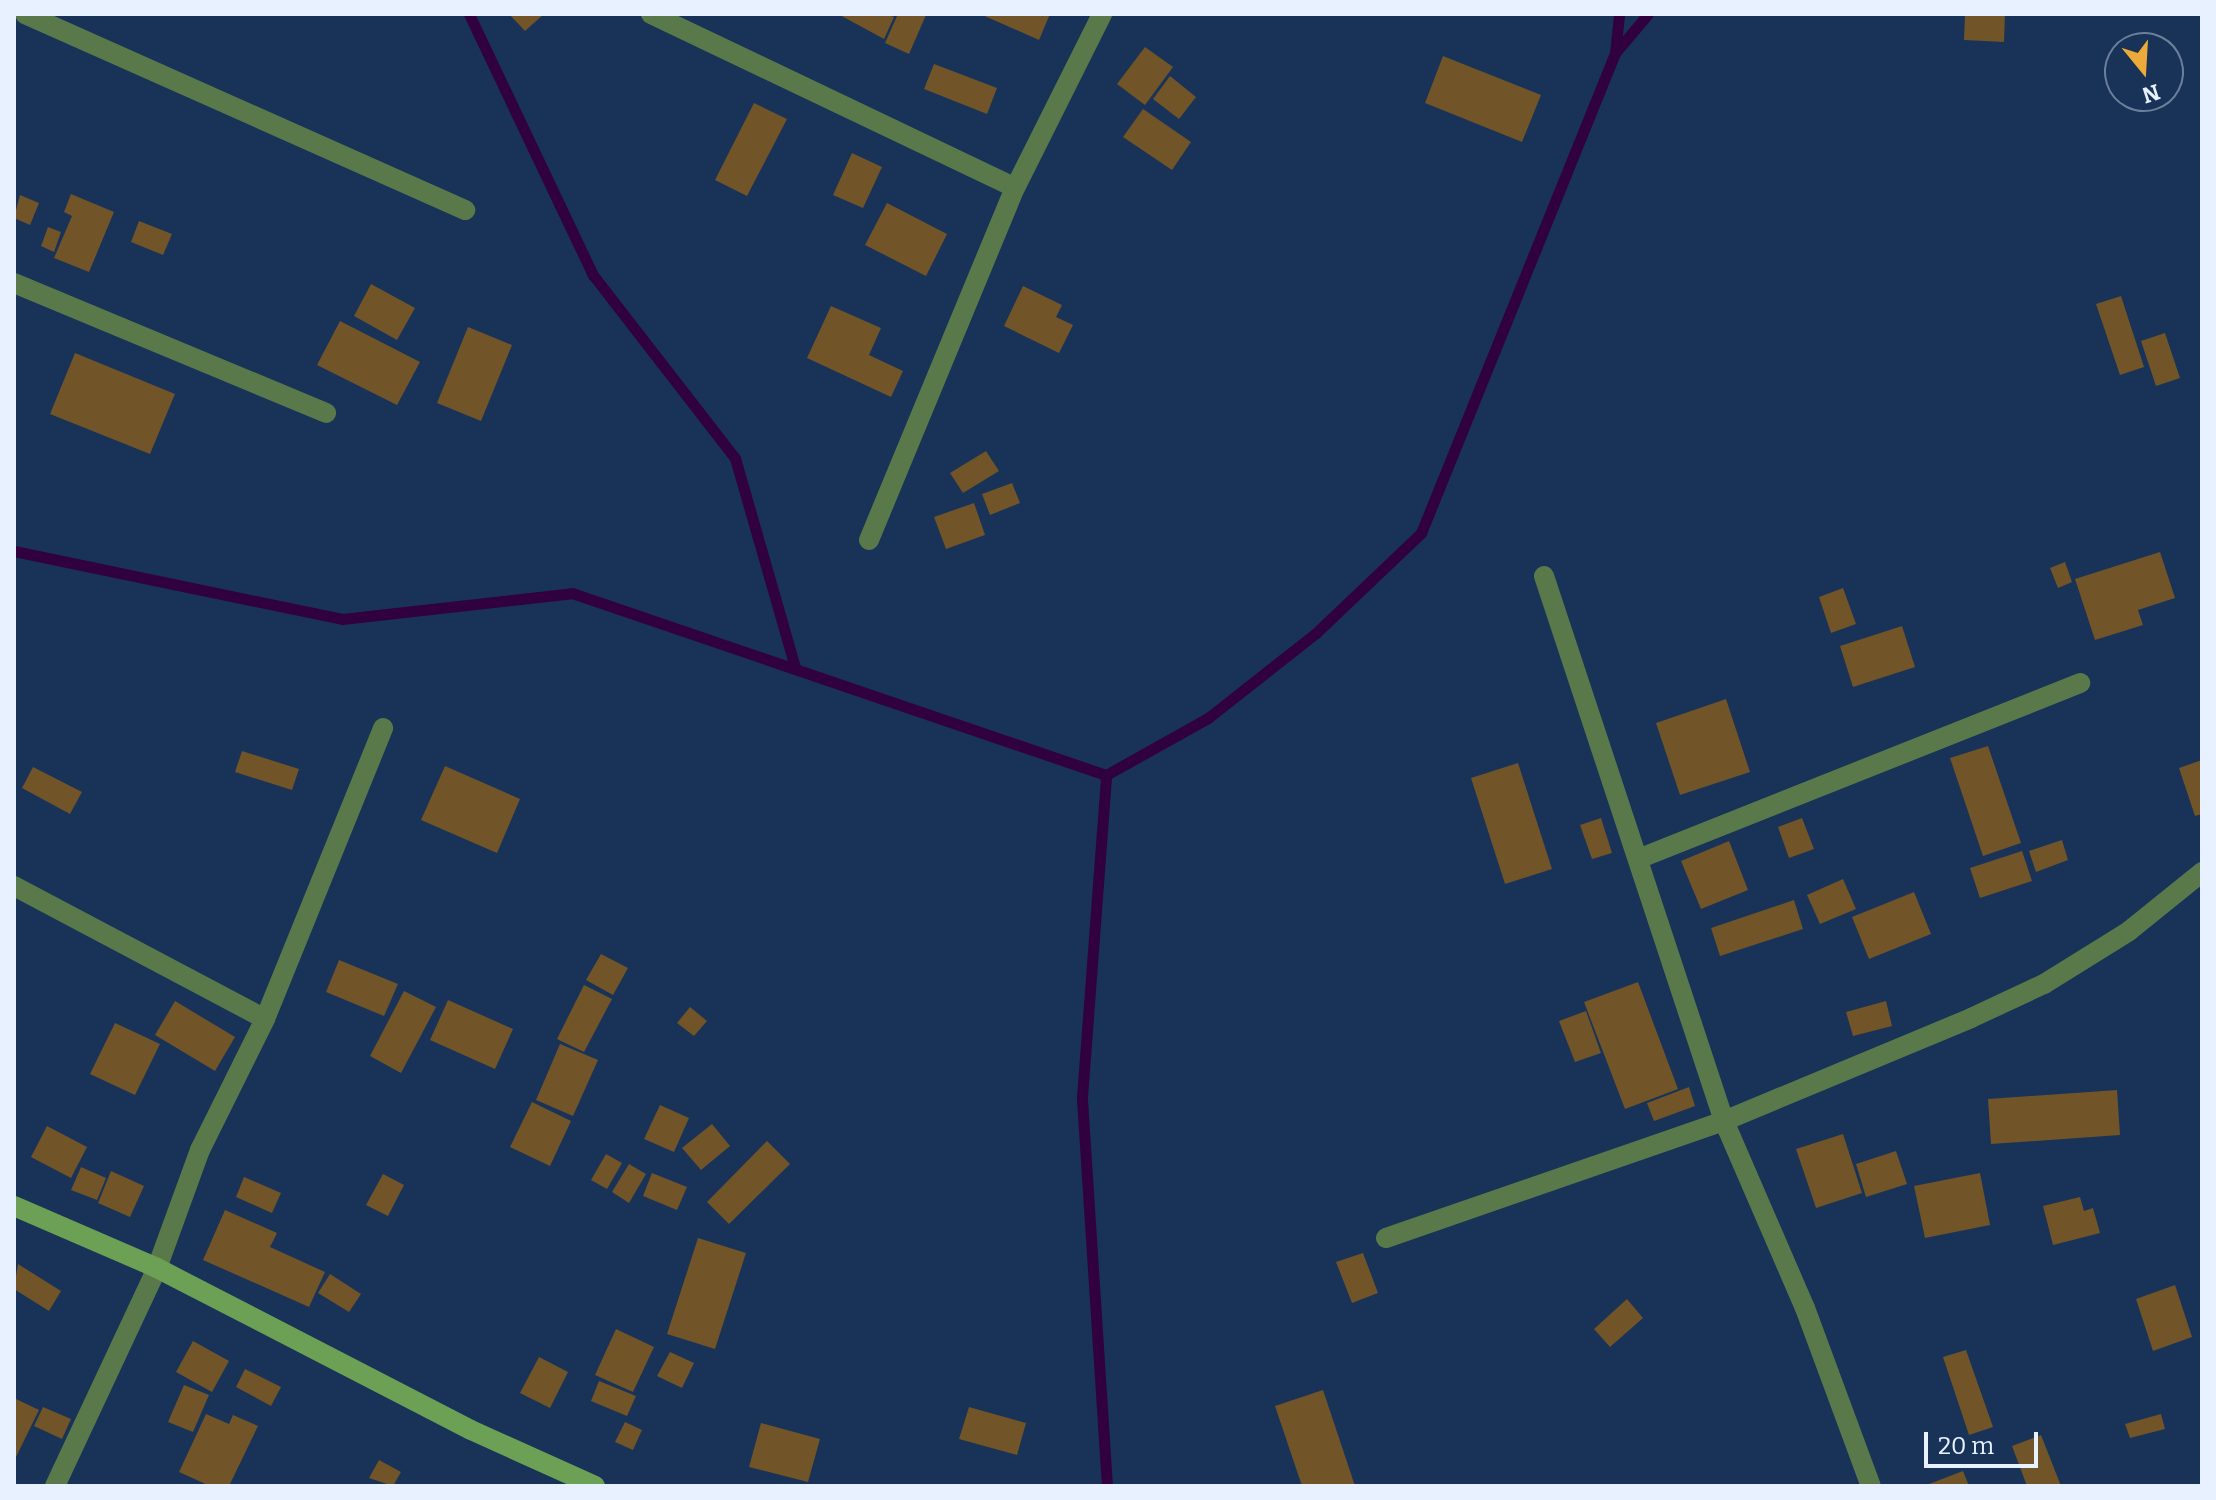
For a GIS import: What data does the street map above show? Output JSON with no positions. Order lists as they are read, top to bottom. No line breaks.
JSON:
{"scale_bar":"20 m","north":"bottom"}
